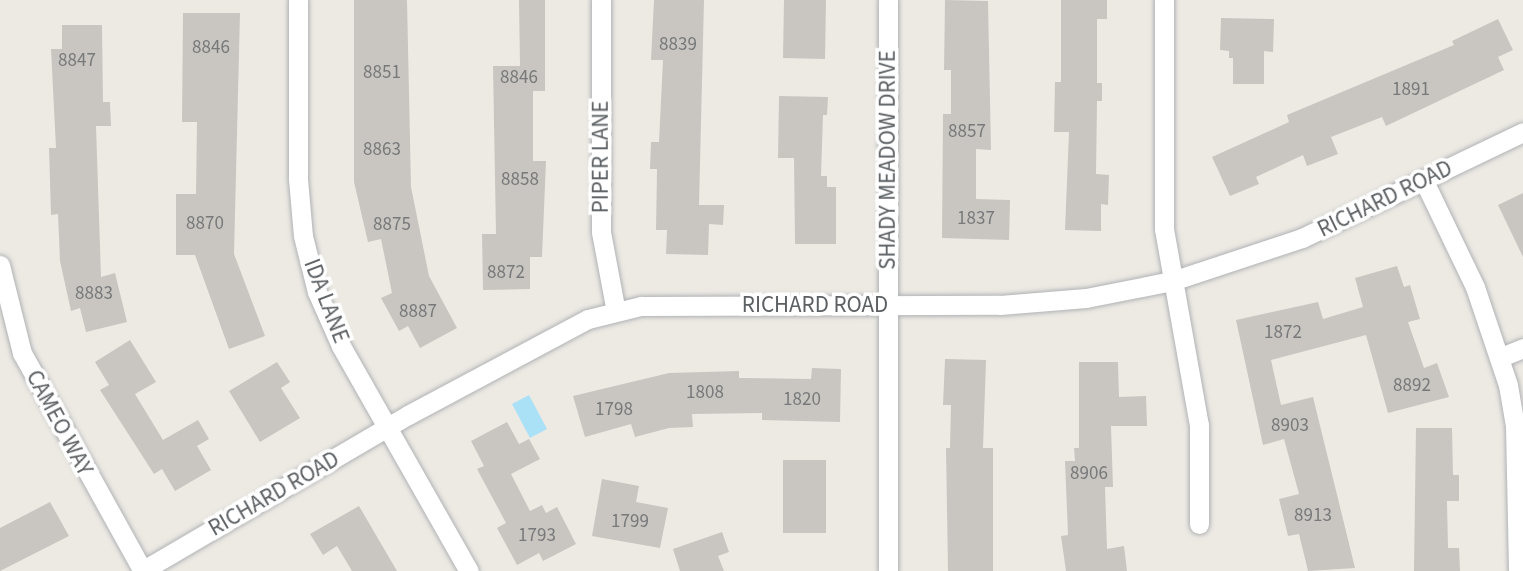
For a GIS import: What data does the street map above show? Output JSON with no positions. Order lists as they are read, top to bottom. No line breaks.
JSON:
{"streets":{"street":["PIPER LANE","SHADY MEADOW DRIVE","RICHARD ROAD","IDA LANE","CAMEO WAY"]},"crossings":[["PIPER LANE","RICHARD ROAD"],["SHADY MEADOW DRIVE","RICHARD ROAD"],["RICHARD ROAD","IDA LANE"],["RICHARD ROAD","CAMEO WAY"]],"house_numbers":["8839","8846","8847","8851","8846","1891","8857","8863","8858","1837","8870","8875","8872","8883","8887","1872","8892","1808","1820","1798","8903","8906","8913","1799","1793"]}
